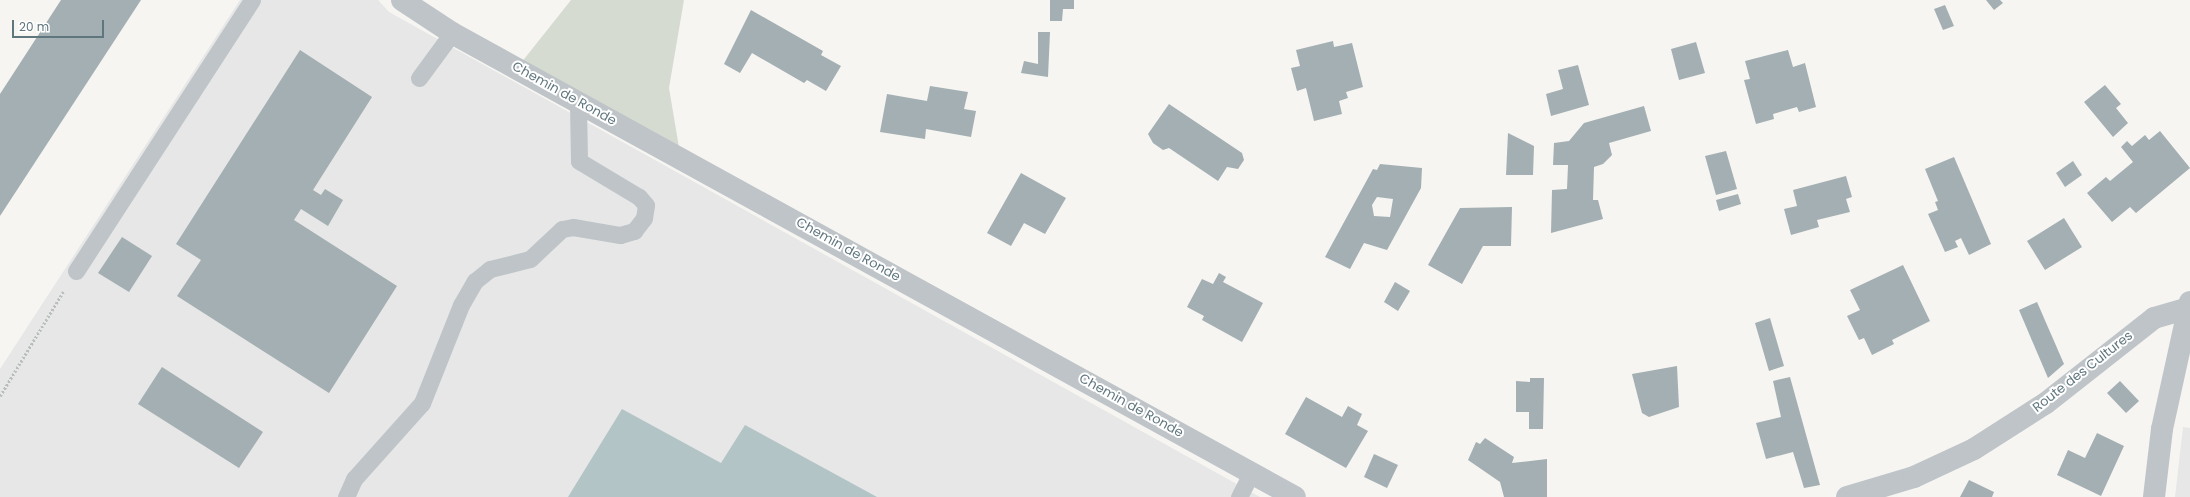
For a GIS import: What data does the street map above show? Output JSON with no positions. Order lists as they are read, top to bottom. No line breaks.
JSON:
{"streets":{"street":["Chemin de Ronde","Route des Cultures"]},"scale_bar":"20 m"}
